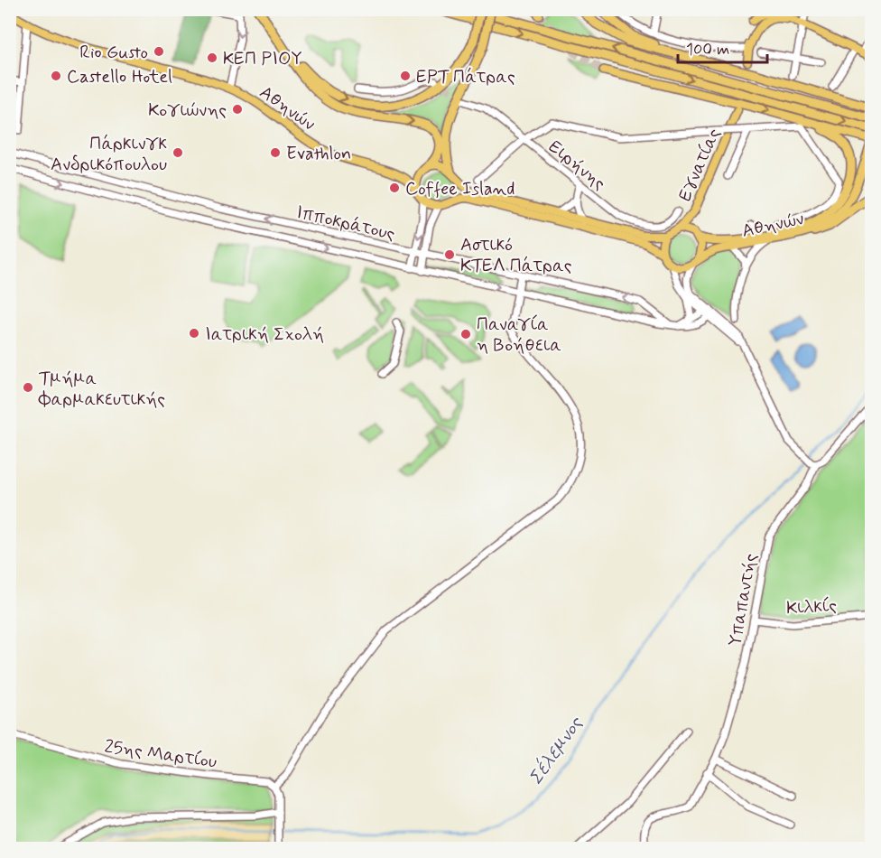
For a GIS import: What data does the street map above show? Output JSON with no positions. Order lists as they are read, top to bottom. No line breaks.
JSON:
{"streets":{"main road":["Αθηνών","Εγνατίας"],"street":["Ειρήνης","Ιπποκράτους","Υπαπαντής","Κιλκίς","25ης Μαρτίου"]},"crossings":[["Αθηνών","Εγνατίας"],["Υπαπαντής","Κιλκίς"]],"water":["Σέλεμνος"],"places":["Rio Gusto","ΚΕΠ ΡΙΟΥ","Castello Hotel","ΕΡΤ Πάτρας","Κογιώνης","Πάρκινγκ Ανδρικόπουλου","Evathlon","Coffee Island","Αστικό ΚΤΕΛ Πάτρας","Ιατρική Σχολή","Παναγία η Βοήθεια","Τμήμα Φαρμακευτικής"],"scale_bar":"100 m"}
